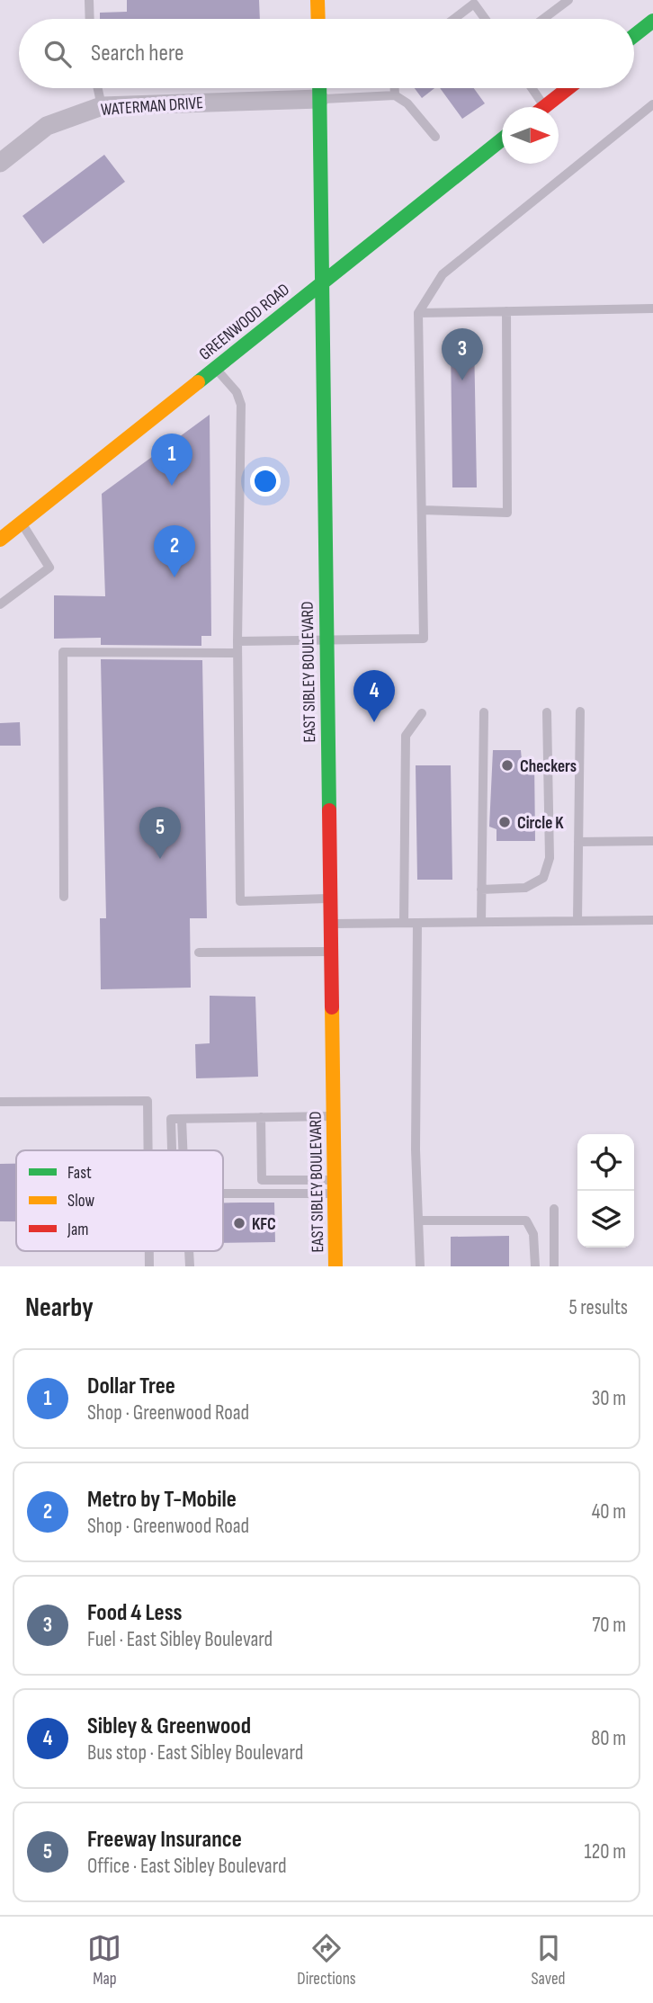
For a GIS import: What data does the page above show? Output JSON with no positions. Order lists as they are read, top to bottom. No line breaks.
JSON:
{"streets":{"main road":["GREENWOOD ROAD","EAST SIBLEY BOULEVARD"],"street":["WATERMAN DRIVE"]},"crossings":[["WATERMAN DRIVE","EAST SIBLEY BOULEVARD"],["GREENWOOD ROAD","EAST SIBLEY BOULEVARD"]],"places":["Checkers","Circle K","KFC"],"legend":["Fast","Slow","Jam"],"north":"right","page":{"search":"Search here","pins":["3","1","2","4","5"],"heading":["Nearby","5 results"],"list":[{"mark":"1","name":"Dollar Tree","note":"Shop · Greenwood Road","value":"30 m"},{"mark":"2","name":"Metro by T-Mobile","note":"Shop · Greenwood Road","value":"40 m"},{"mark":"3","name":"Food 4 Less","note":"Fuel · East Sibley Boulevard","value":"70 m"},{"mark":"4","name":"Sibley & Greenwood","note":"Bus stop · East Sibley Boulevard","value":"80 m"},{"mark":"5","name":"Freeway Insurance","note":"Office · East Sibley Boulevard","value":"120 m"}],"nav":["Map","Directions","Saved"]}}
